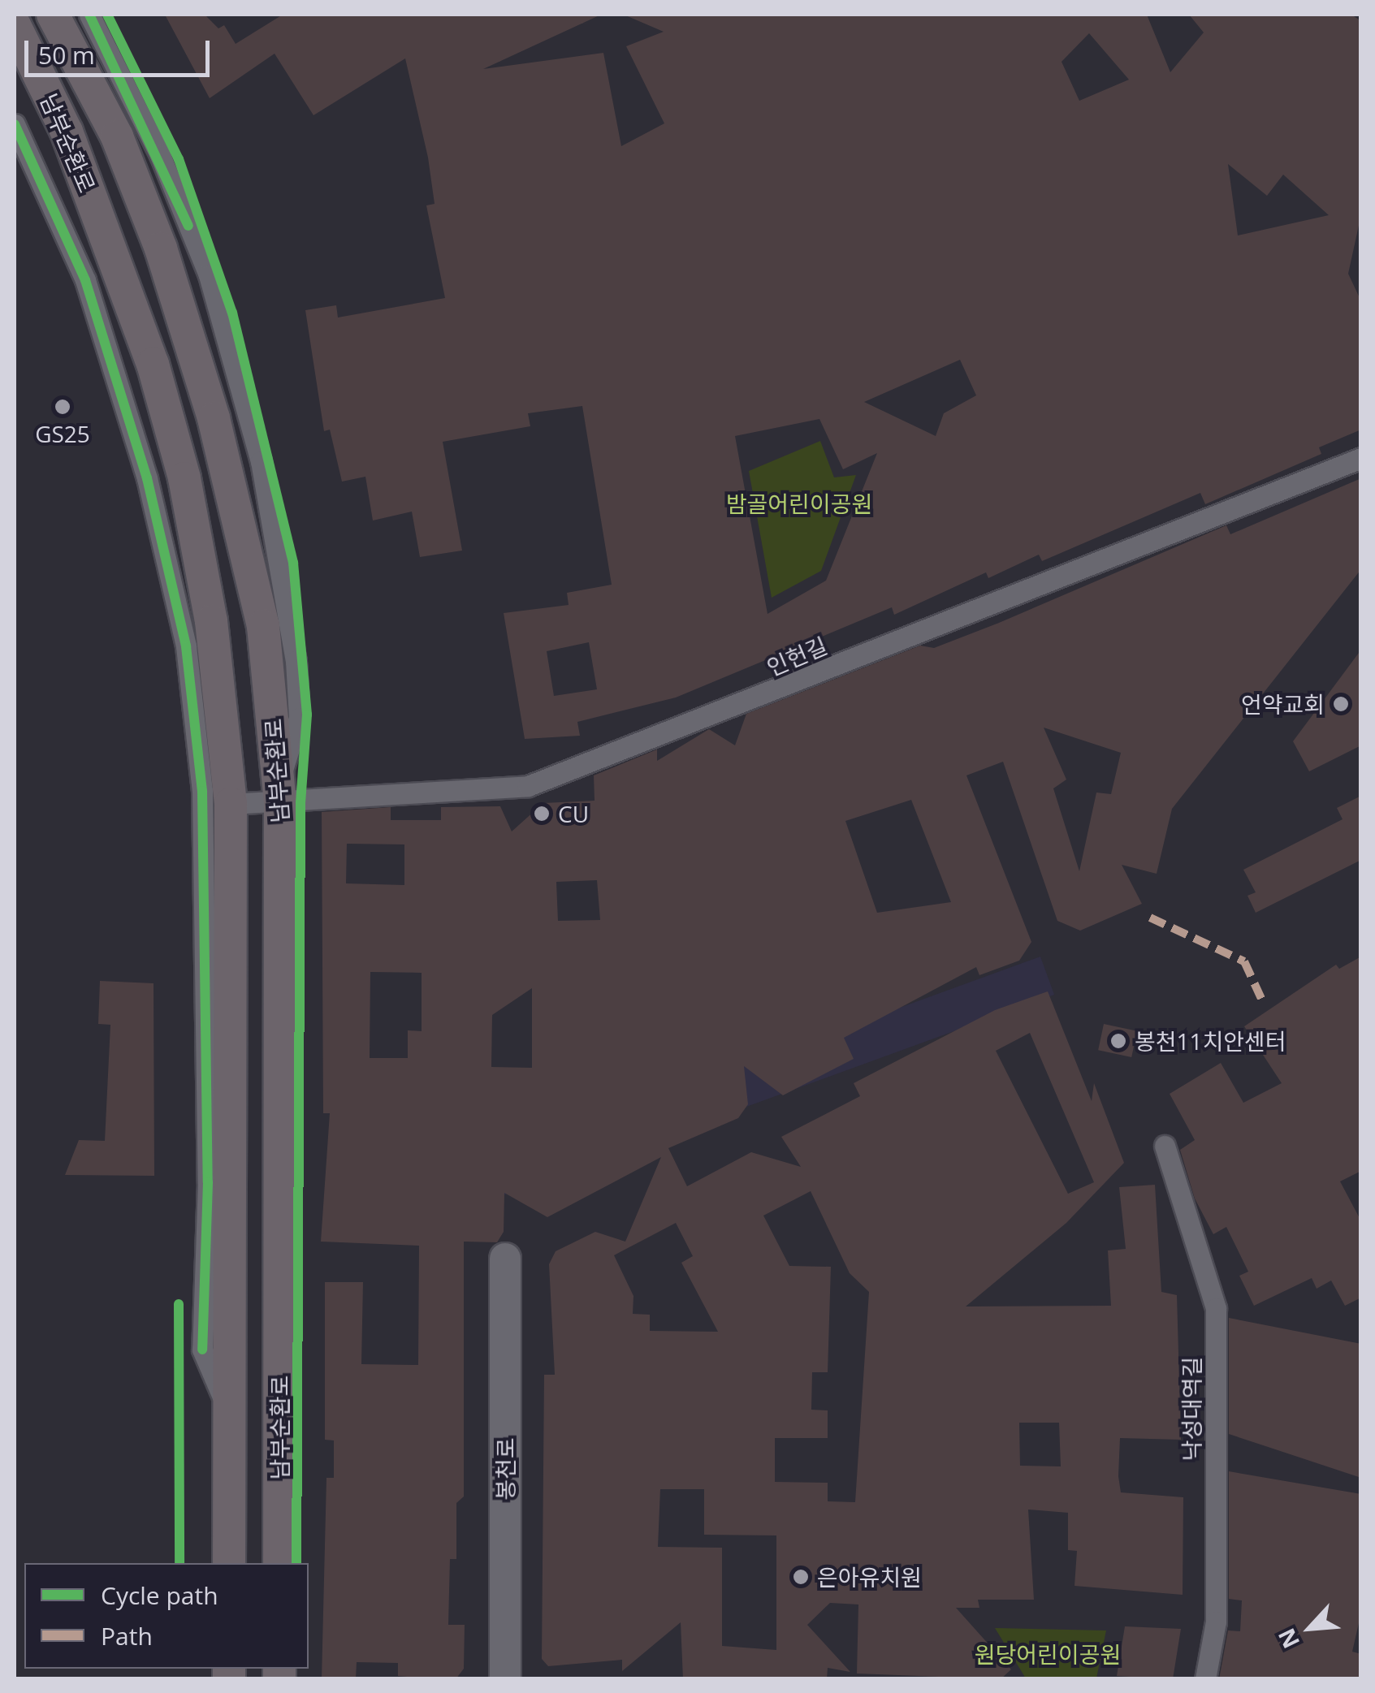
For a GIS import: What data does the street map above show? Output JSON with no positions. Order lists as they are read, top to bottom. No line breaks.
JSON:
{"streets":{"main road":["남부순환로"],"street":["인헌길","낙성대역길","봉천로"]},"crossings":[["남부순환로","인헌길"]],"parks":["밤골어린이공원","원당어린이공원"],"places":["GS25","언약교회","CU","봉천11치안센터","은아유치원"],"legend":["Cycle path","Path"],"scale_bar":"50 m","north":"bottom left"}
